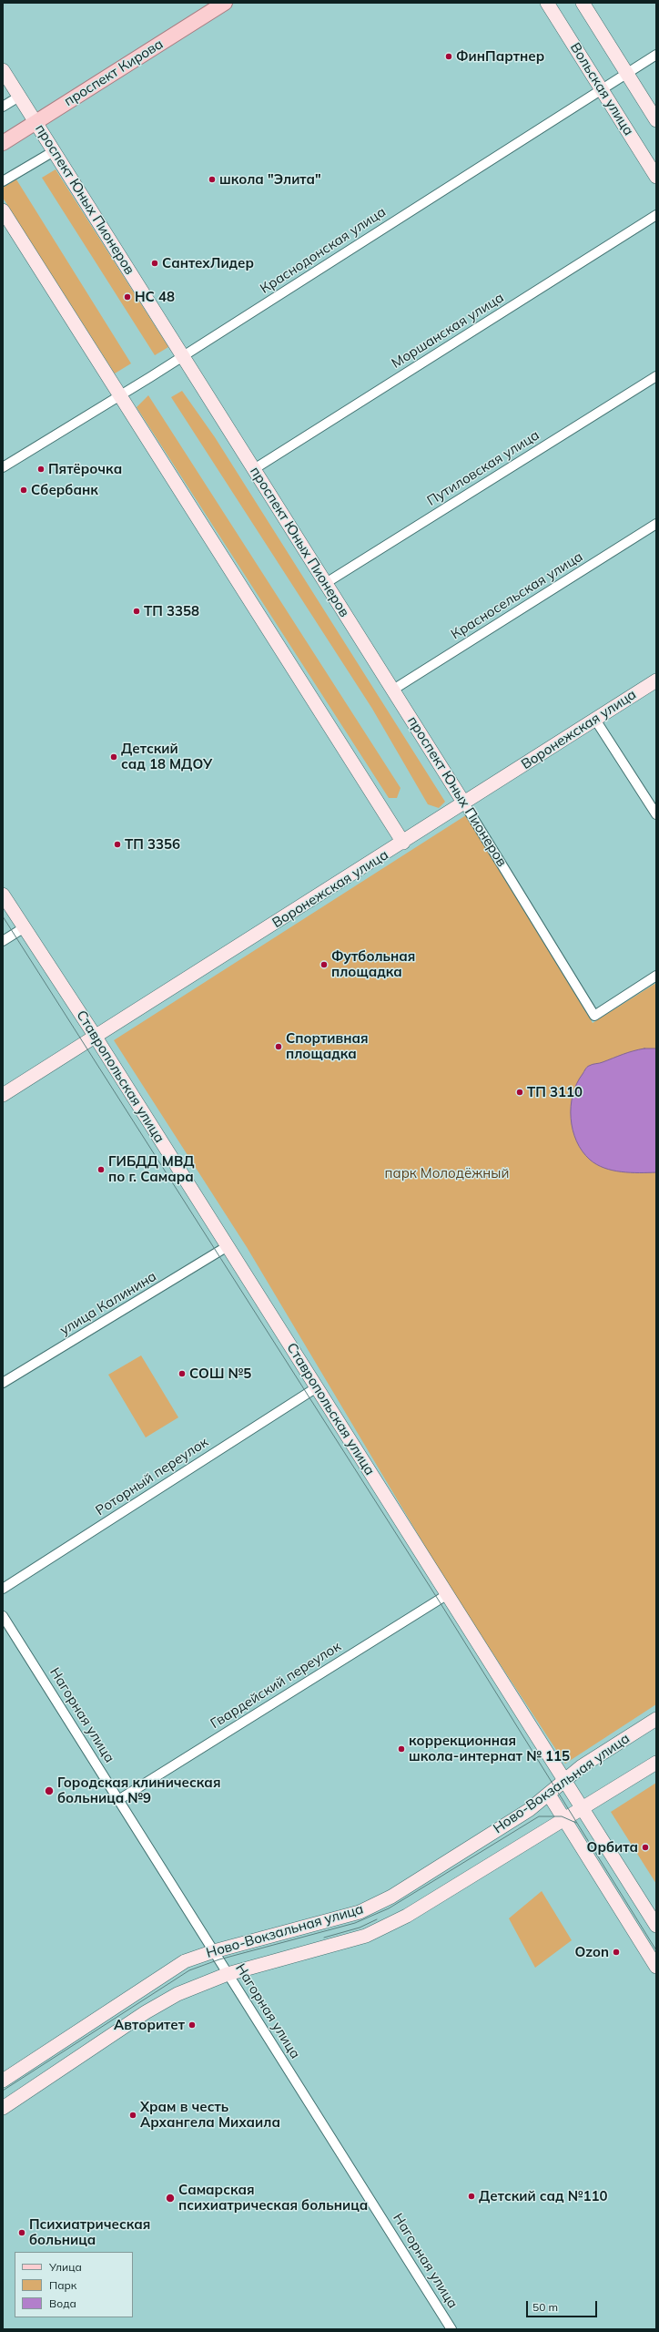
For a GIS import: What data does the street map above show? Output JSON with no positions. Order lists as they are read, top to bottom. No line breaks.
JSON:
{"streets":{"main road":["проспект Кирова"],"street":["Вольская улица","проспект Юных Пионеров","Краснодонская улица","Моршанская улица","Путиловская улица","Красносельская улица","Воронежская улица","Ставропольская улица","улица Калинина","Роторный переулок","Гвардейский переулок","Нагорная улица","Ново-Вокзальная улица"]},"crossings":[["проспект Кирова","проспект Юных Пионеров"],["Вольская улица","Краснодонская улица"],["проспект Юных Пионеров","Краснодонская улица"],["проспект Юных Пионеров","Моршанская улица"],["проспект Юных Пионеров","Путиловская улица"],["проспект Юных Пионеров","Красносельская улица"],["проспект Юных Пионеров","Воронежская улица"],["Воронежская улица","Ставропольская улица"],["Ставропольская улица","улица Калинина"],["Ставропольская улица","Роторный переулок"],["Ставропольская улица","Гвардейский переулок"],["Ставропольская улица","Ново-Вокзальная улица"],["Гвардейский переулок","Нагорная улица"],["Нагорная улица","Ново-Вокзальная улица"]],"parks":["парк Молодёжный"],"places":["ФинПартнер","школа \"Элита\"","СантехЛидер","НС 48","Пятёрочка","Сбербанк","ТП 3358","Детский сад 18 МДОУ","ТП 3356","Футбольная площадка","Спортивная площадка","ТП 3110","ГИБДД МВД по г. Самара","СОШ №5","коррекционная школа-интернат № 115","Городская клиническая больница №9","Орбита","Ozon","Авторитет","Храм в честь Архангела Михаила","Детский сад №110","Самарская психиатрическая больница","Психиатрическая больница"],"legend":["Улица","Парк","Вода"],"scale_bar":"50 m"}
